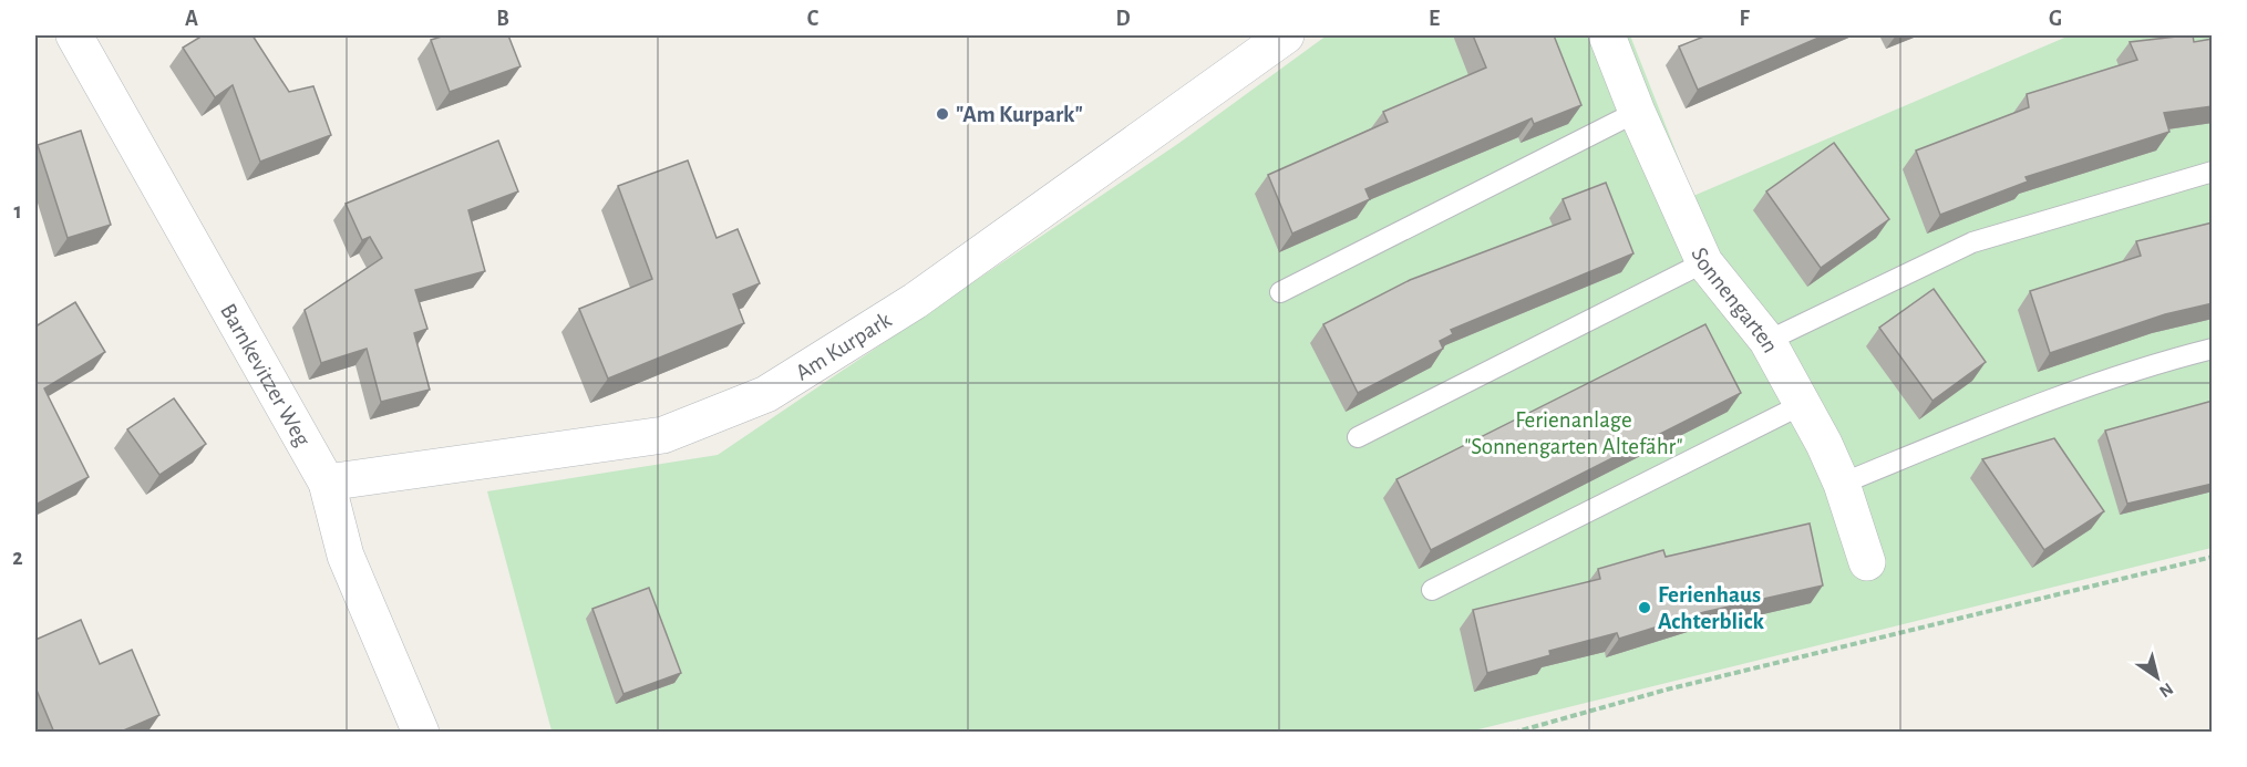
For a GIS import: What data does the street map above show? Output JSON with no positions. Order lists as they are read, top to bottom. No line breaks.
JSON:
{"streets":{"street":["Sonnengarten","Am Kurpark","Barnkevitzer Weg"]},"crossings":[["Am Kurpark","Barnkevitzer Weg"]],"parks":["Ferienanlage \"Sonnengarten Altefähr\""],"places":["\"Am Kurpark\"","Ferienhaus Achterblick"],"north":"bottom right","grid":{"columns":["A","B","C","D","E","F","G"],"rows":["1","2"]}}
